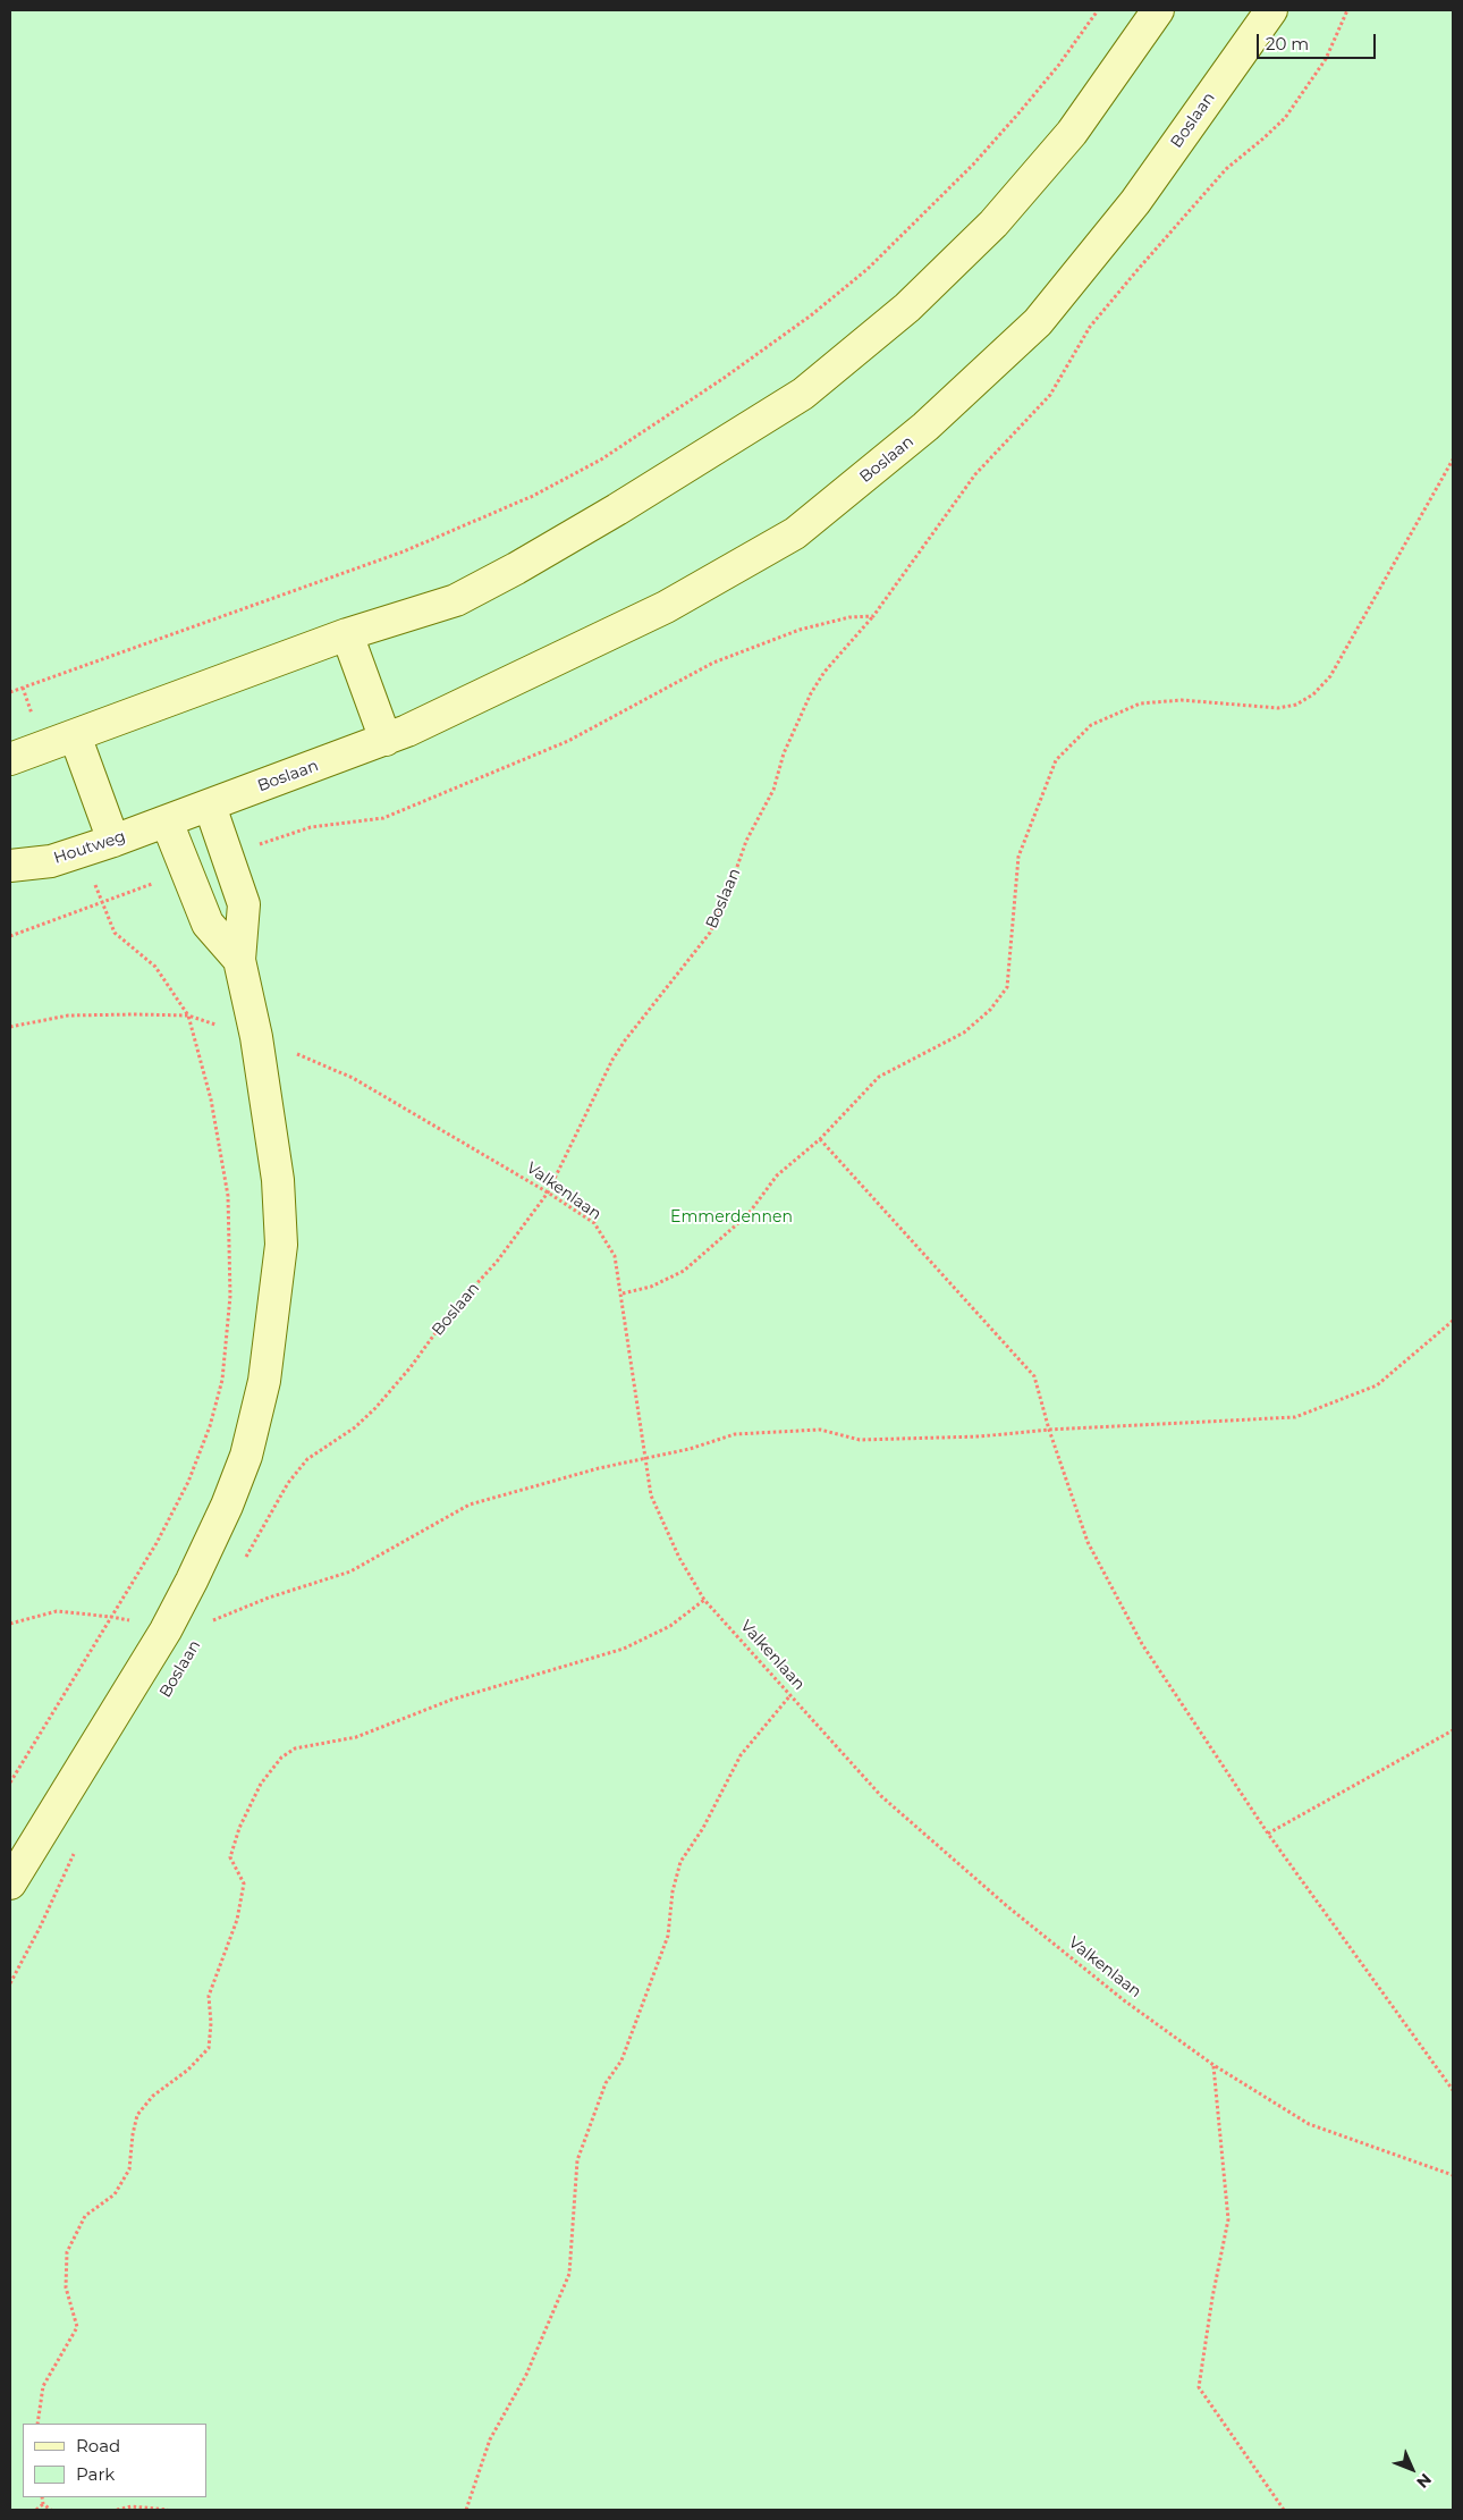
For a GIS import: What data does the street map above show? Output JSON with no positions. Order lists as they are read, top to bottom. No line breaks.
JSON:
{"streets":{"main road":["Boslaan","Houtweg"],"path":["Valkenlaan"]},"crossings":[["Boslaan","Houtweg"],["Boslaan","Valkenlaan"]],"parks":["Emmerdennen"],"legend":["Road","Park"],"scale_bar":"20 m","north":"bottom right"}
